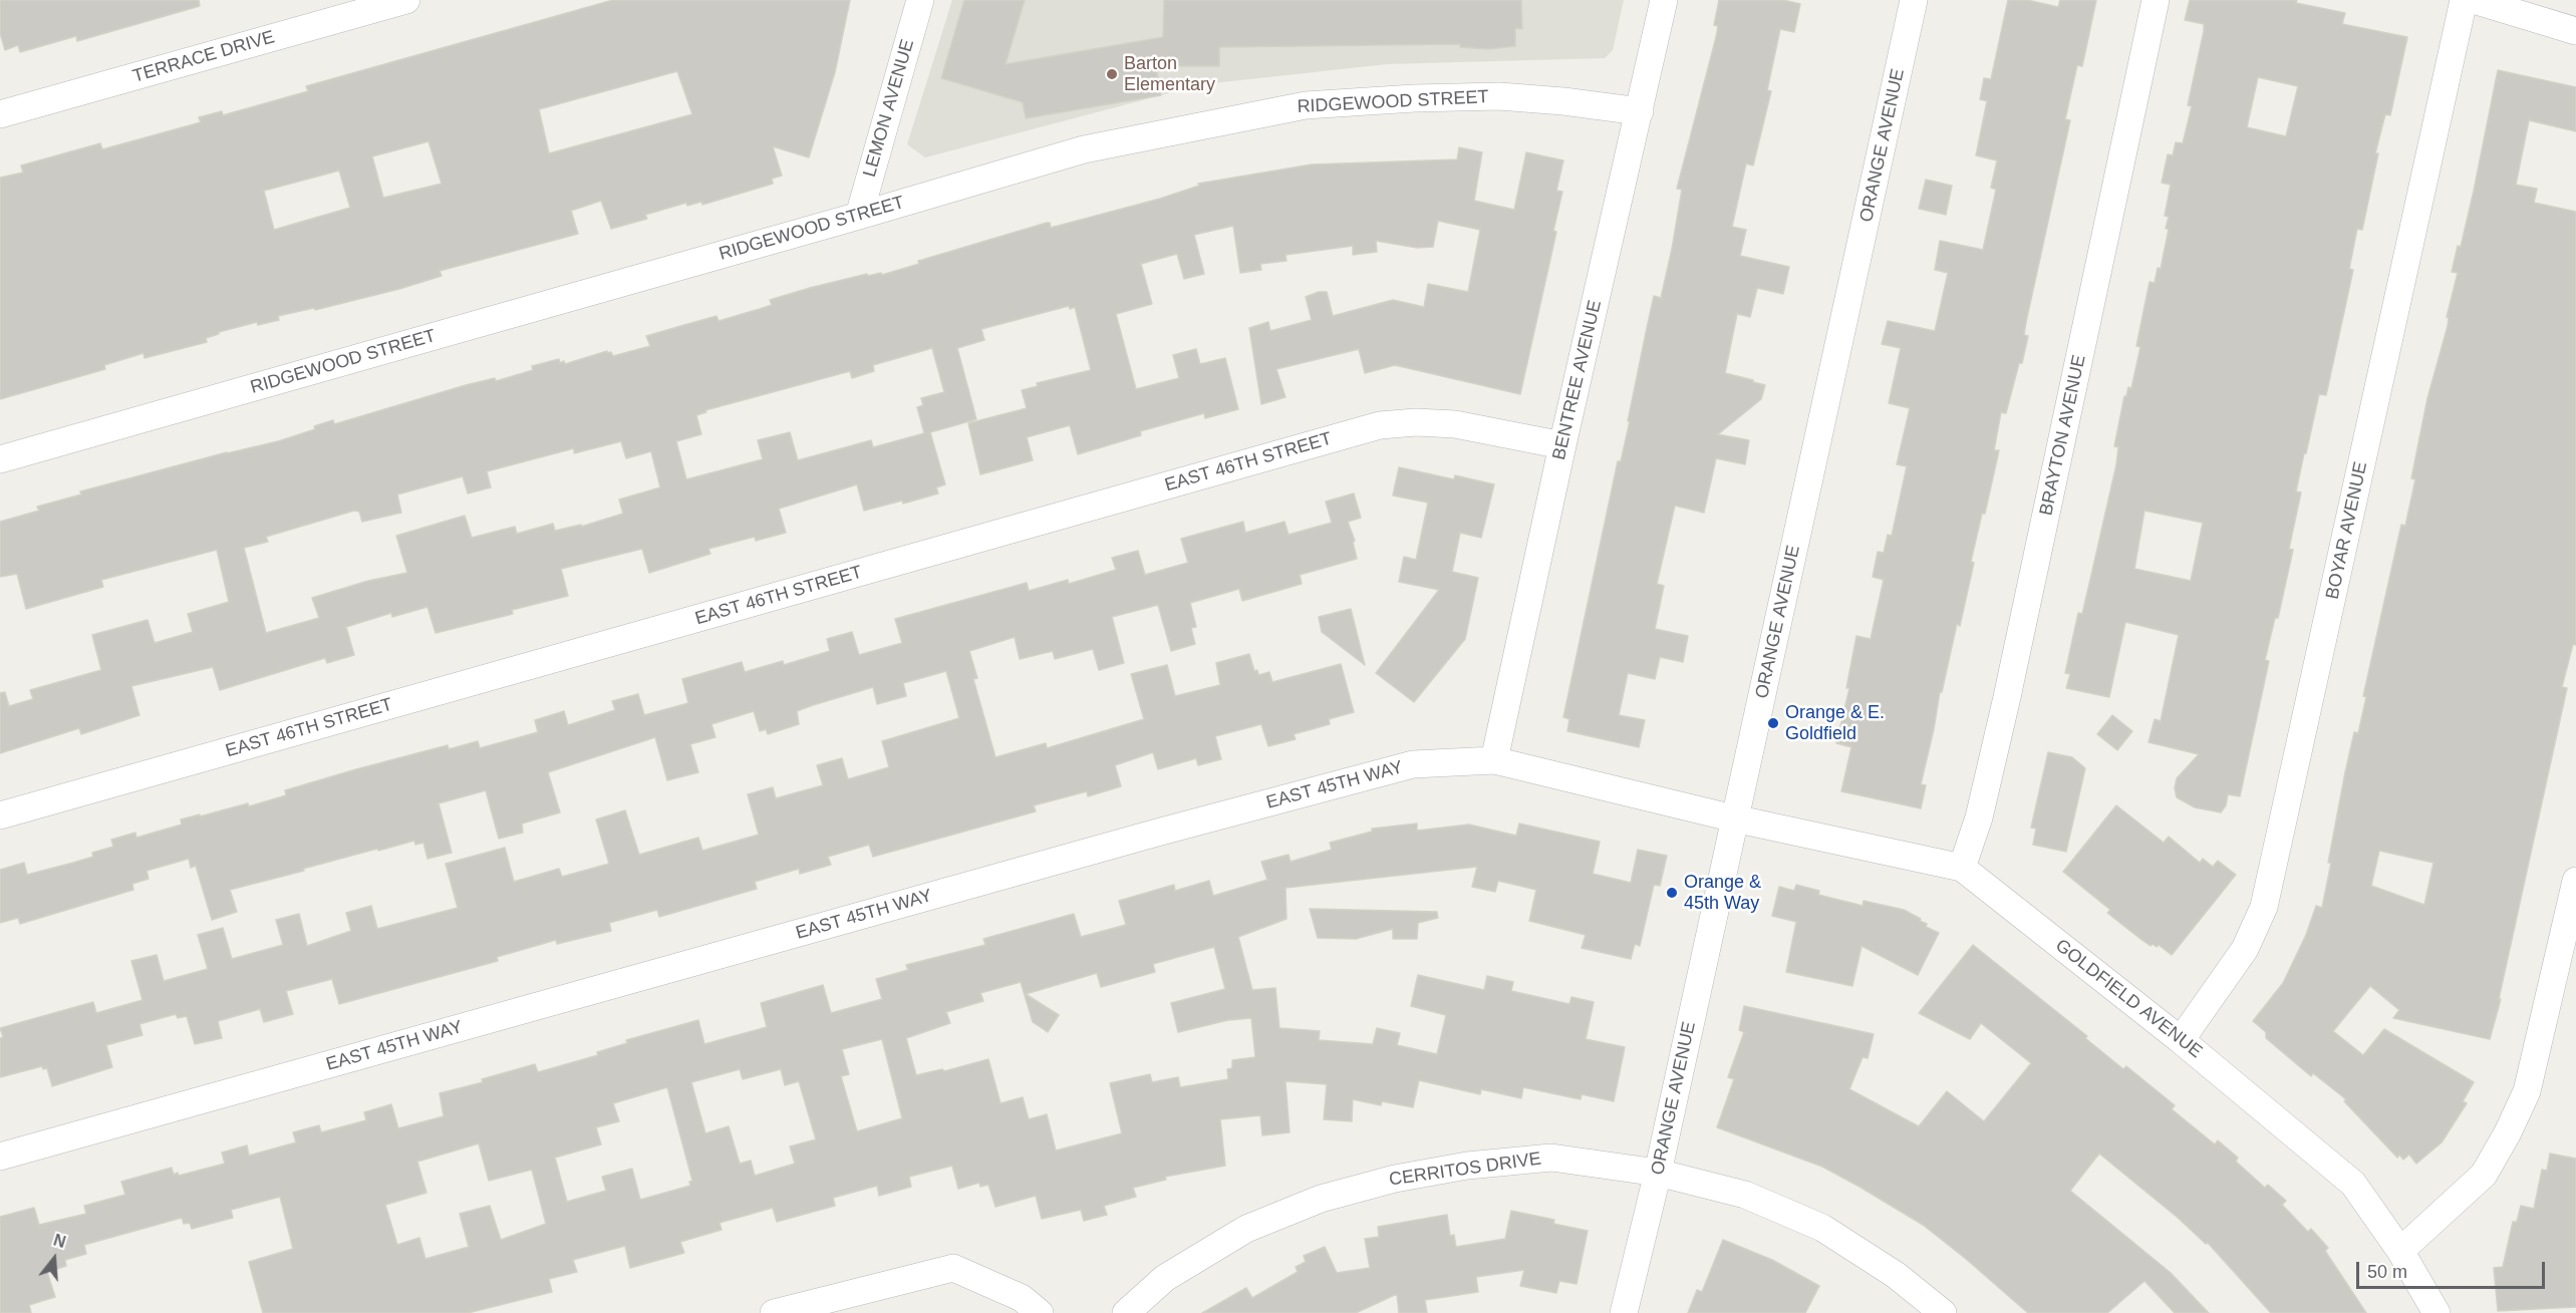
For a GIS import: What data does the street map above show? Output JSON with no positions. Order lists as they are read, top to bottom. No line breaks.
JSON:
{"streets":{"street":["TERRACE DRIVE","RIDGEWOOD STREET","LEMON AVENUE","ORANGE AVENUE","BENTREE AVENUE","BRAYTON AVENUE","EAST 46TH STREET","BOYAR AVENUE","EAST 45TH WAY","GOLDFIELD AVENUE","CERRITOS DRIVE"]},"crossings":[["RIDGEWOOD STREET","LEMON AVENUE"],["RIDGEWOOD STREET","BENTREE AVENUE"],["ORANGE AVENUE","EAST 45TH WAY"],["ORANGE AVENUE","GOLDFIELD AVENUE"],["ORANGE AVENUE","CERRITOS DRIVE"],["BENTREE AVENUE","EAST 46TH STREET"],["BENTREE AVENUE","EAST 45TH WAY"],["BRAYTON AVENUE","GOLDFIELD AVENUE"],["BOYAR AVENUE","GOLDFIELD AVENUE"],["EAST 45TH WAY","GOLDFIELD AVENUE"]],"places":["Barton Elementary","Orange & E. Goldfield","Orange & 45th Way"],"scale_bar":"50 m","north":"top"}
